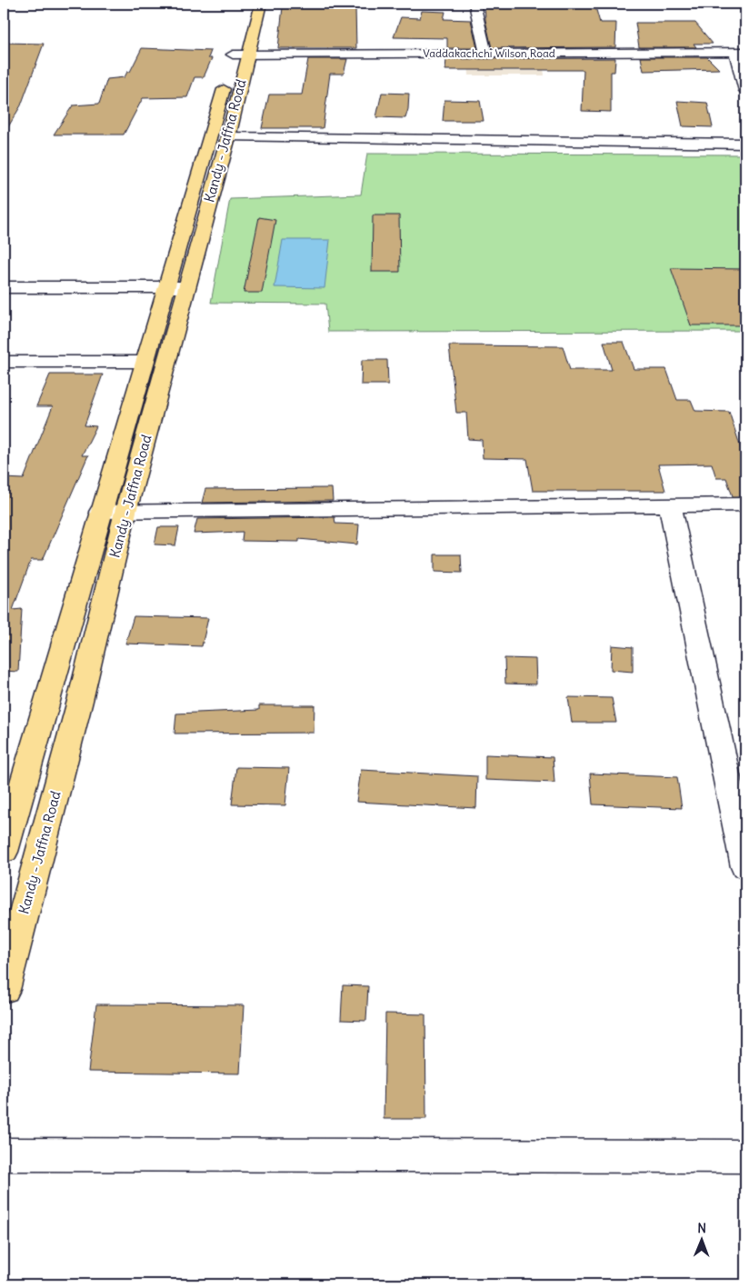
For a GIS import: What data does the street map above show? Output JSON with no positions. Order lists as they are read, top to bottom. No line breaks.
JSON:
{"streets":{"highway":["Kandy - Jaffna Road"],"street":["Vaddakachchi Wilson Road"]},"crossings":[["Vaddakachchi Wilson Road","Kandy - Jaffna Road"]],"north":"top"}
